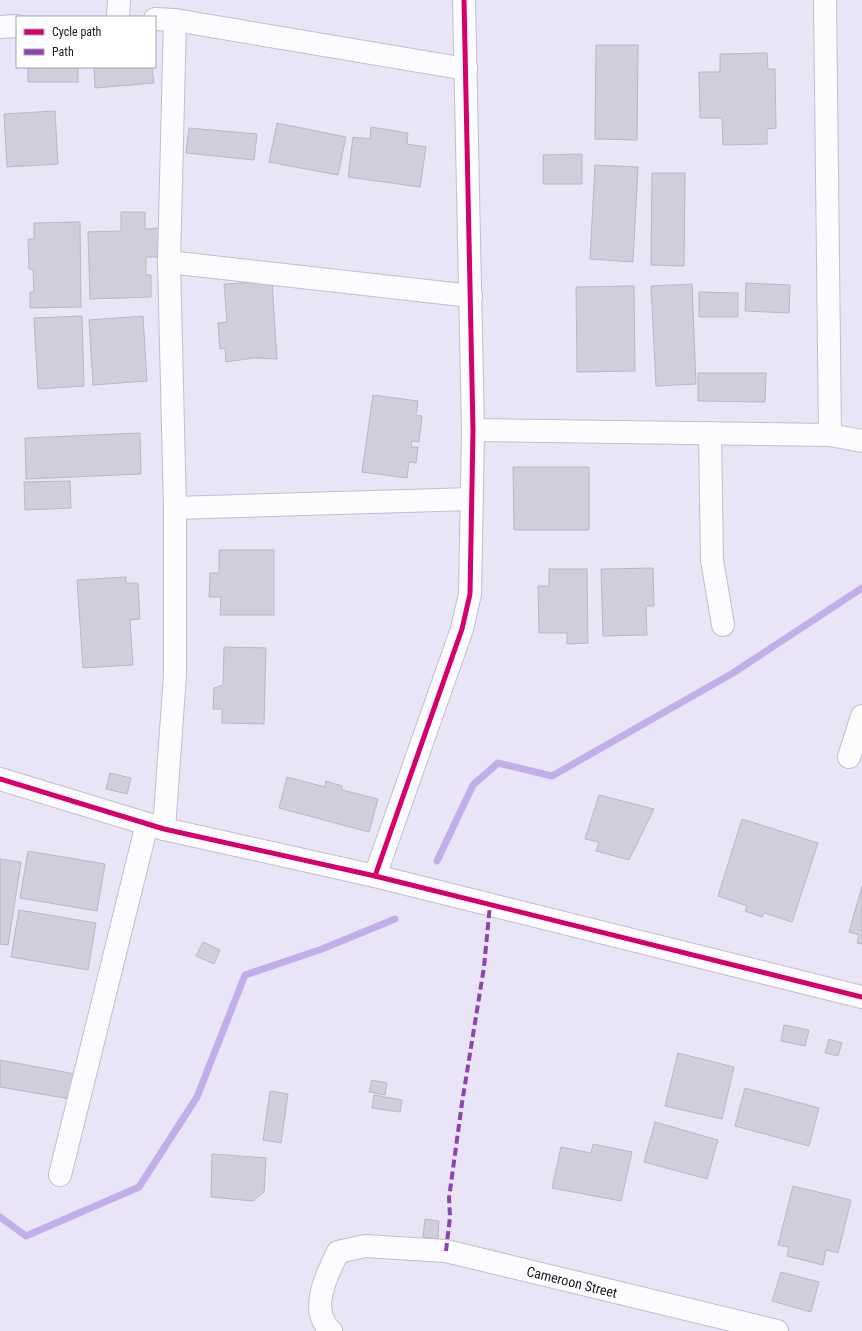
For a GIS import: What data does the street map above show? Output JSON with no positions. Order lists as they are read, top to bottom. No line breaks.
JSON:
{"streets":{"street":["Cameroon Street"]},"legend":["Cycle path","Path"]}
